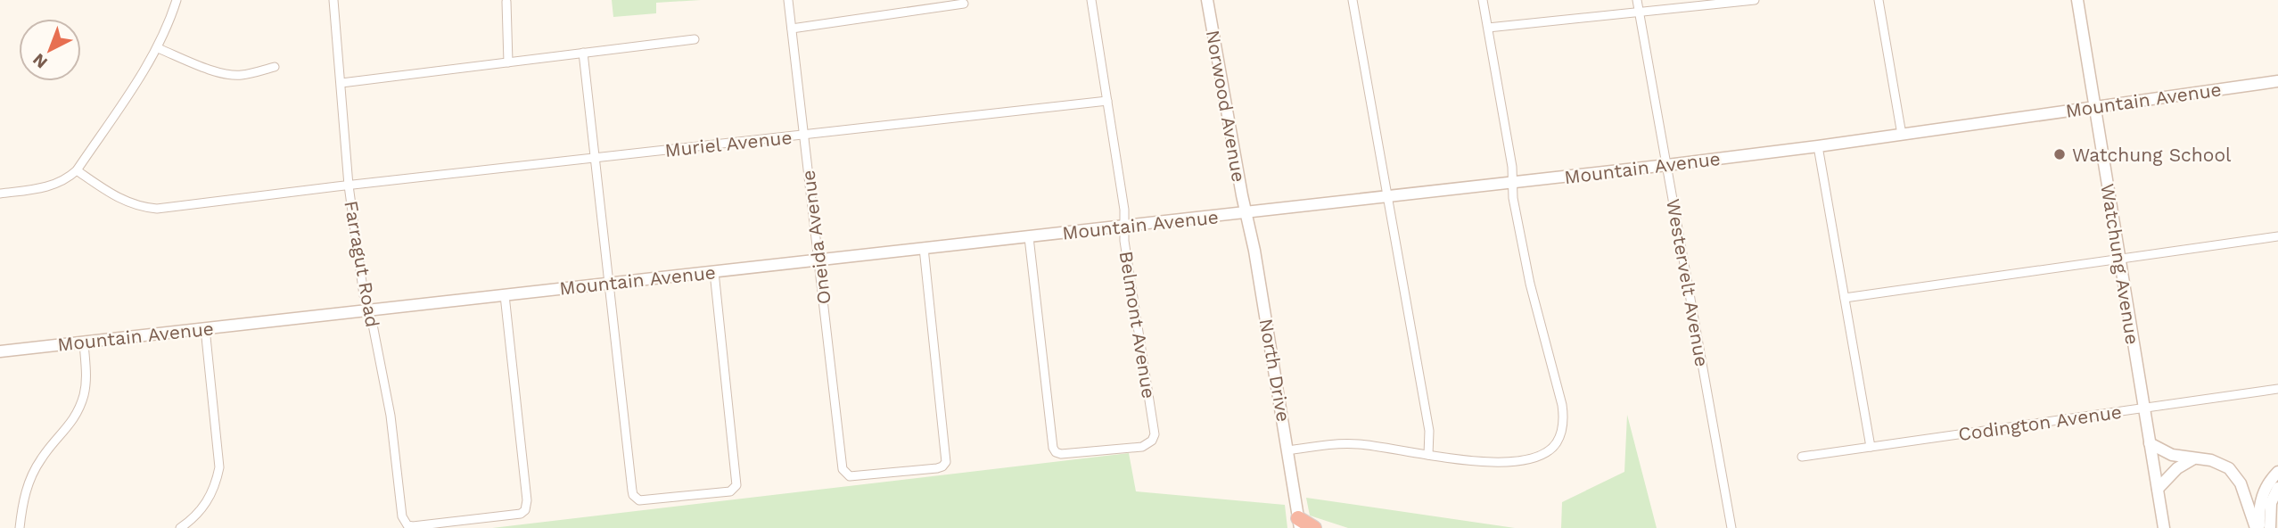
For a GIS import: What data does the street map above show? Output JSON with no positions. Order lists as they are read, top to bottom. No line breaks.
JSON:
{"streets":{"street":["Mountain Avenue","Norwood Avenue","Muriel Avenue","Oneida Avenue","Farragut Road","Watchung Avenue","Westervelt Avenue","Belmont Avenue","North Drive","Codington Avenue"]},"crossings":[["Mountain Avenue","Norwood Avenue"],["Mountain Avenue","Oneida Avenue"],["Mountain Avenue","Farragut Road"],["Mountain Avenue","Watchung Avenue"],["Mountain Avenue","Westervelt Avenue"],["Mountain Avenue","Belmont Avenue"],["Mountain Avenue","North Drive"],["Norwood Avenue","North Drive"],["Muriel Avenue","Oneida Avenue"],["Muriel Avenue","Farragut Road"],["Muriel Avenue","Belmont Avenue"],["Watchung Avenue","Codington Avenue"]],"places":["Watchung School"],"north":"bottom left"}
